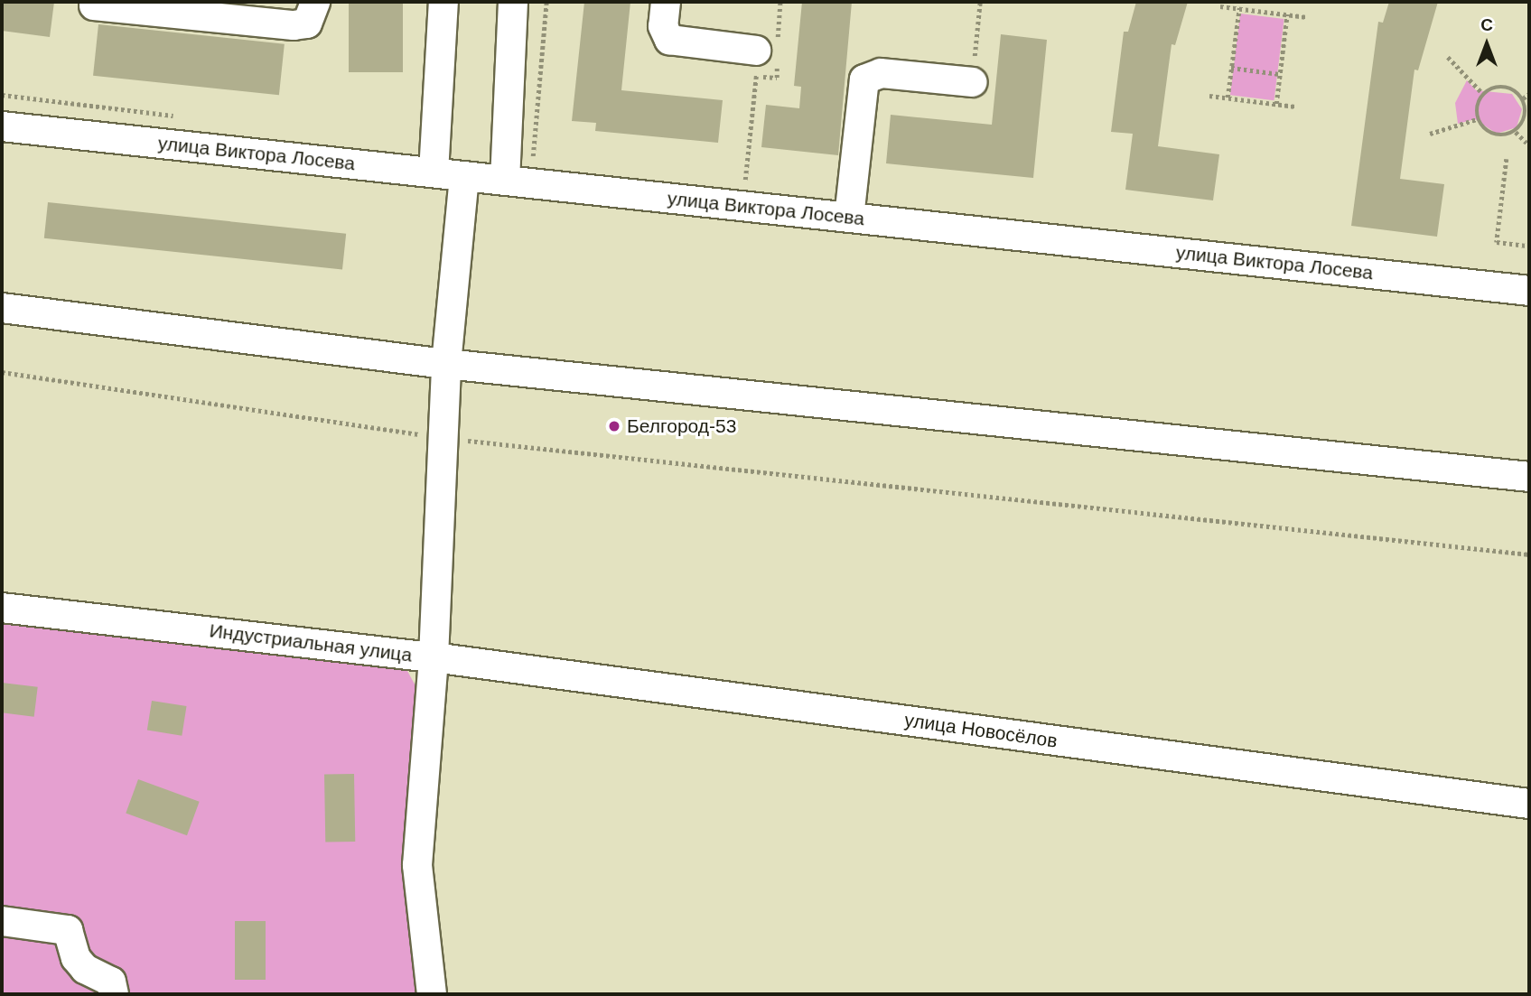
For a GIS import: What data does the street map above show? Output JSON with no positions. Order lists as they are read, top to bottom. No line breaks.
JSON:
{"streets":{"street":["улица Виктора Лосева","Индустриальная улица","улица Новосёлов"]},"crossings":[["Индустриальная улица","улица Новосёлов"]],"places":["Белгород-53"],"north":"top"}
